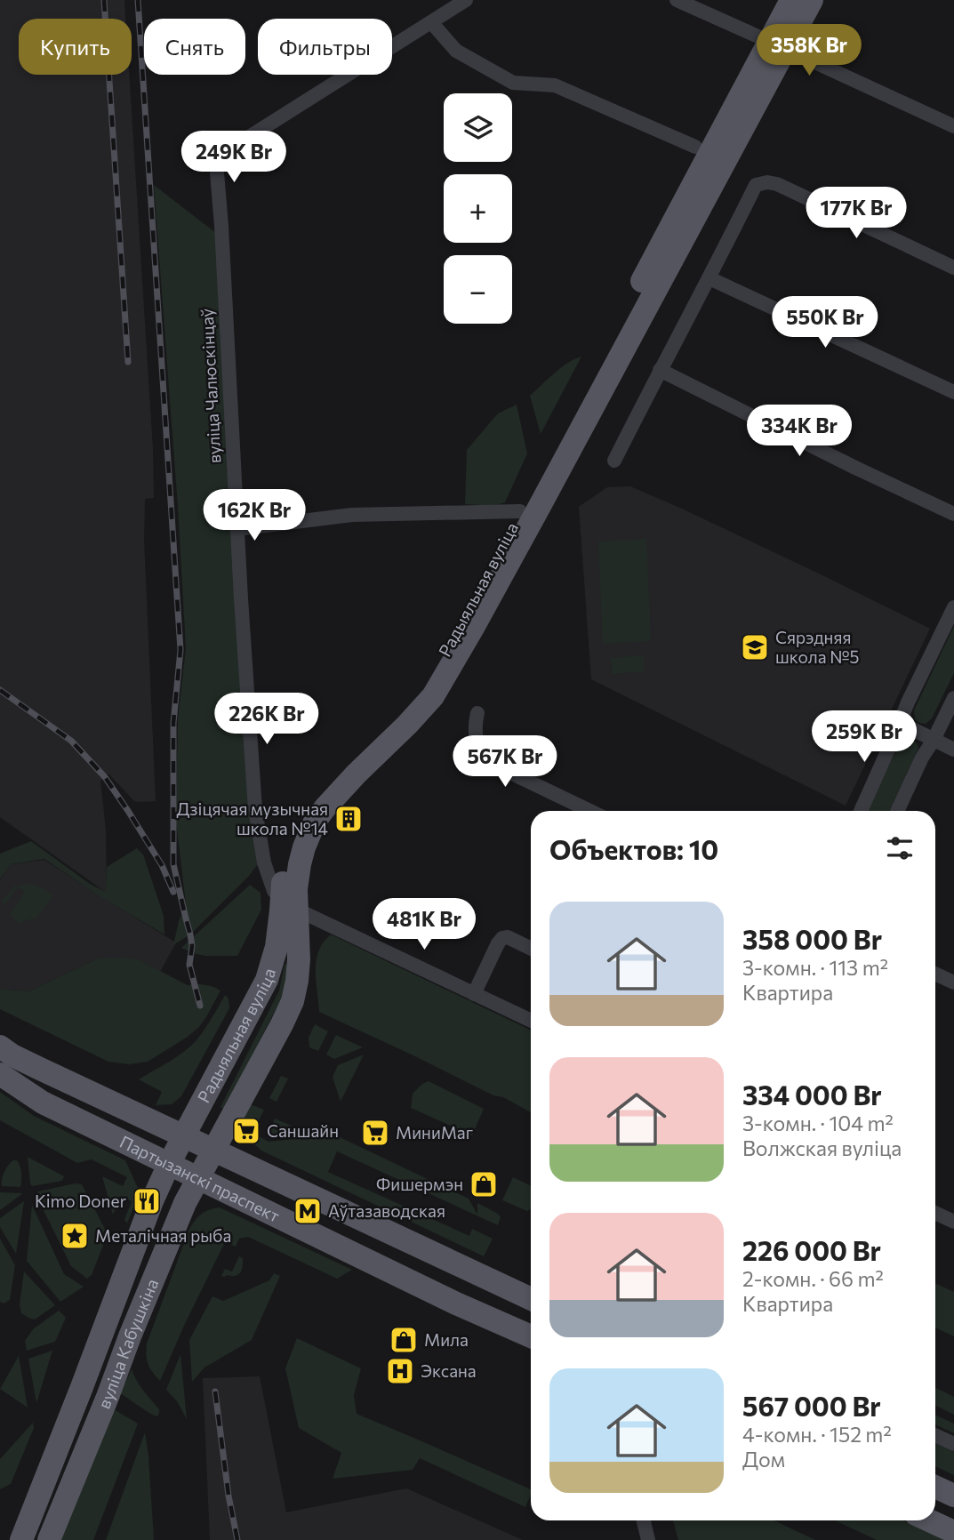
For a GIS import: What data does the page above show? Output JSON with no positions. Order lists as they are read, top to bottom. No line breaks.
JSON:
{"streets":{"main road":["Радыяльная вуліца","Партызанскі праспект","вуліца Кабушкіна"],"street":["вуліца Чалюскінцаў"]},"crossings":[["вуліца Чалюскінцаў","Радыяльная вуліца"],["Радыяльная вуліца","Партызанскі праспект"],["Радыяльная вуліца","вуліца Кабушкіна"],["Партызанскі праспект","вуліца Кабушкіна"]],"places":{"school or university":["Сярэдняя школа №5"],"building":["Дзіцячая музычная школа №14"],"supermarket":["Саншайн","МиниМаг"],"shop":["Фишермэн","Мила"],"restaurant":["Kimo Doner"],"metro station":["Аўтазаводская"],"place":["Металічная рыба"],"hospital":["Эксана"]},"page":{"chip":["Купить","Снять","Фильтры"],"price":["358K Br","249K Br","177K Br","550K Br","334K Br","162K Br","226K Br","259K Br","567K Br","481K Br"],"map_buttons":["+","−"],"heading":"Объектов: 10","list":[{"name":"358 000 Br","note":"3-комн. · 113 m² · Квартира"},{"name":"334 000 Br","note":"3-комн. · 104 m² · Волжская вуліца"},{"name":"226 000 Br","note":"2-комн. · 66 m² · Квартира"},{"name":"567 000 Br","note":"4-комн. · 152 m² · Дом"}]}}
